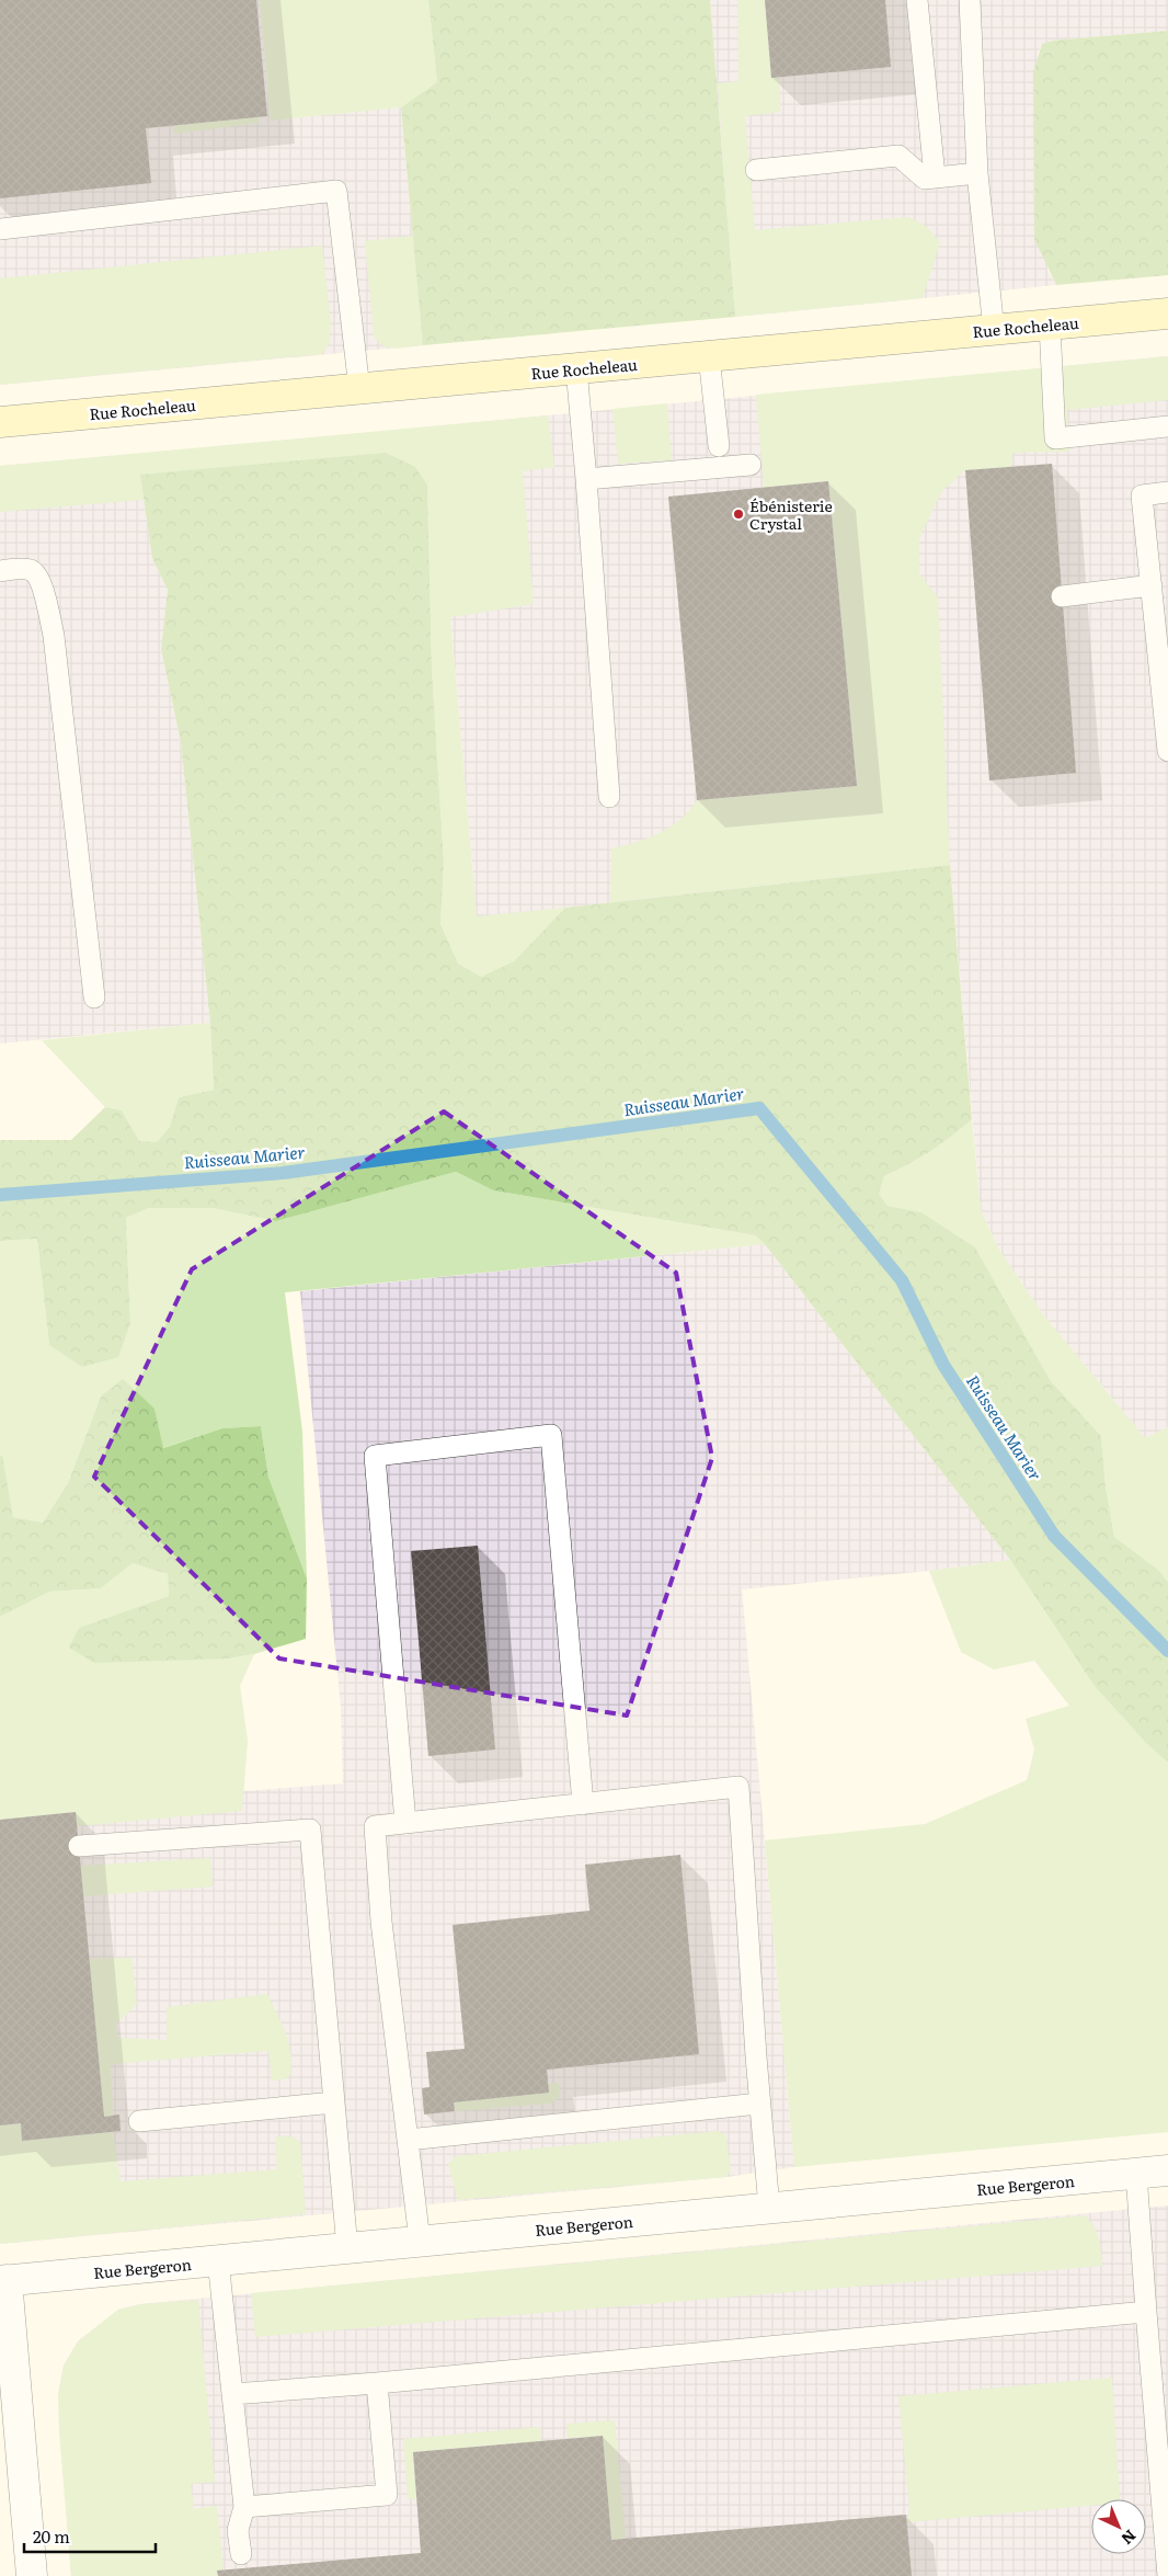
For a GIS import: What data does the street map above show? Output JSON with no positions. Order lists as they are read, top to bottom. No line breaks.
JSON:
{"streets":{"street":["Rue Rocheleau","Rue Bergeron"]},"water":["Ruisseau Marier"],"places":["Ébénisterie Crystal"],"scale_bar":"20 m","north":"bottom right"}
